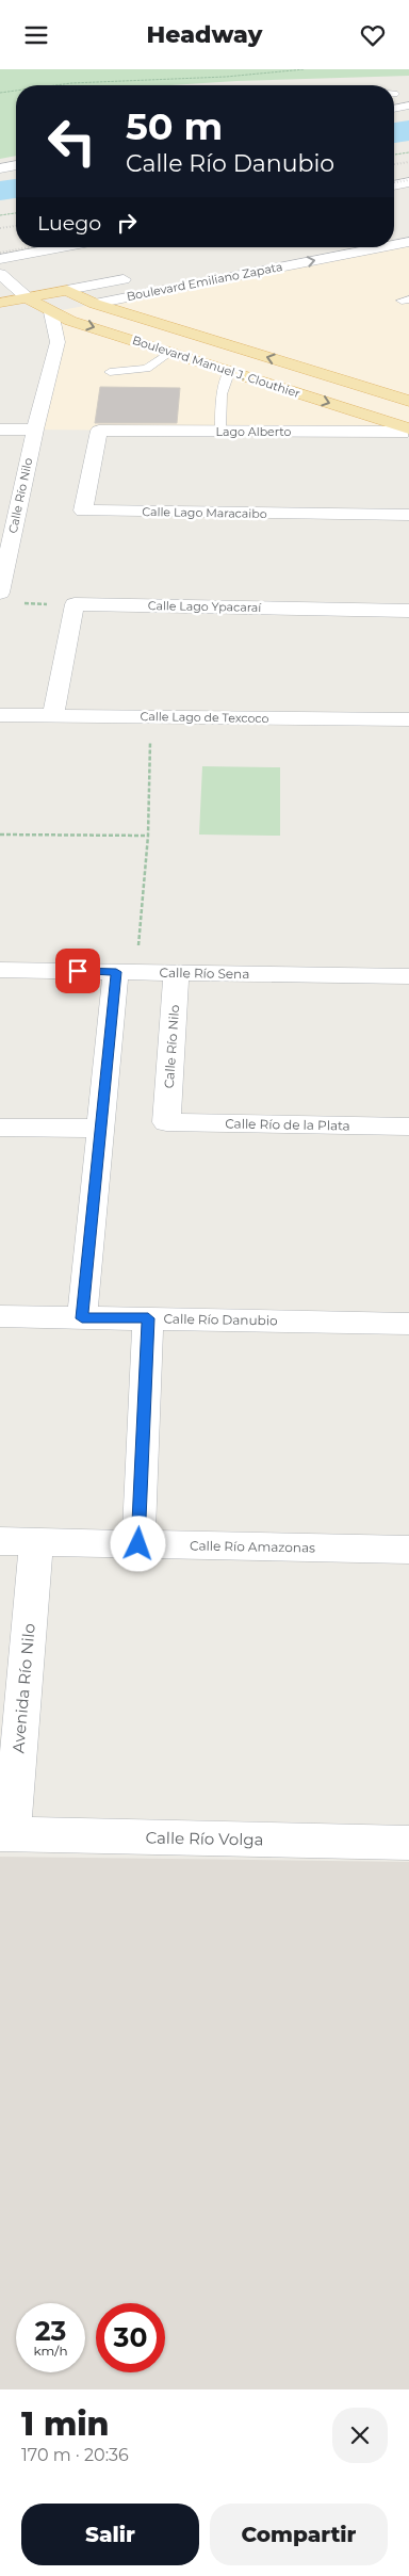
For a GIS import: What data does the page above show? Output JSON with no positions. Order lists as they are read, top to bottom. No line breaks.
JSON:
{"streets":{"main road":["Boulevard Emiliano Zapata","Boulevard Manuel J. Clouthier"],"street":["Lago Alberto","Calle Río Nilo","Calle Lago Maracaibo","Calle Lago Ypacaraí","Calle Lago de Texcoco","Calle Río Sena","Calle Río de la Plata","Calle Río Danubio","Calle Río Amazonas","Avenida Río Nilo","Calle Río Volga"]},"crossings":[["Boulevard Emiliano Zapata","Boulevard Manuel J. Clouthier"],["Boulevard Emiliano Zapata","Calle Río Nilo"],["Boulevard Manuel J. Clouthier","Lago Alberto"],["Boulevard Manuel J. Clouthier","Calle Río Nilo"],["Lago Alberto","Calle Lago Maracaibo"],["Calle Río Nilo","Calle Río Sena"],["Calle Río Nilo","Calle Río de la Plata"],["Calle Río Amazonas","Avenida Río Nilo"],["Avenida Río Nilo","Calle Río Volga"]],"one_way":["Boulevard Emiliano Zapata"],"page":{"header":"Headway","turn":["50 m","Calle Río Danubio"],"then":"Luego","speed":"23 km/h","limit":"30","heading":["1 min","170 m · 20:36"],"buttons":["Salir","Compartir"]}}
